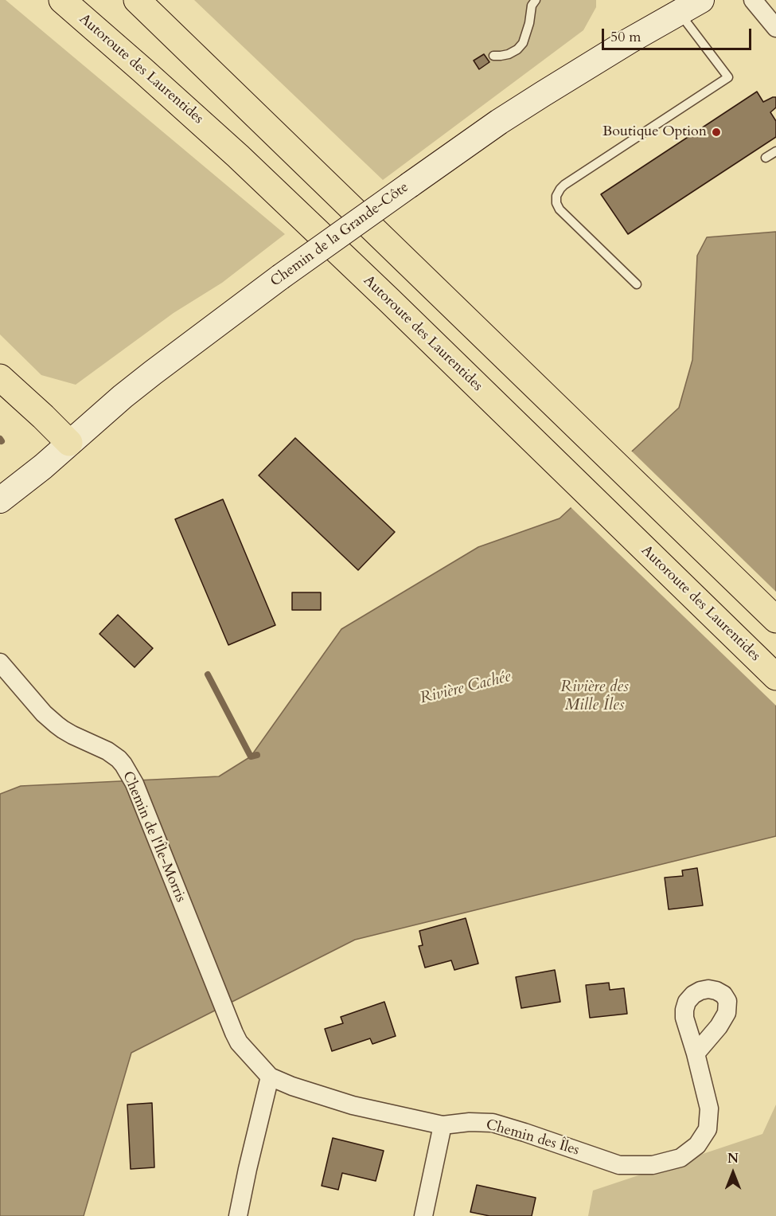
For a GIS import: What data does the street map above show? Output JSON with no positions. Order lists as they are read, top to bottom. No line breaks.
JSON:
{"streets":{"highway":["Autoroute des Laurentides"],"main road":["Chemin de la Grande-Côte"],"street":["Chemin de l'Île-Morris","Chemin des Îles"]},"crossings":[["Chemin de l'Île-Morris","Chemin des Îles"]],"water":["Rivière des Mille Îles","Rivière Cachée"],"places":["Boutique Option"],"scale_bar":"50 m","north":"top"}
